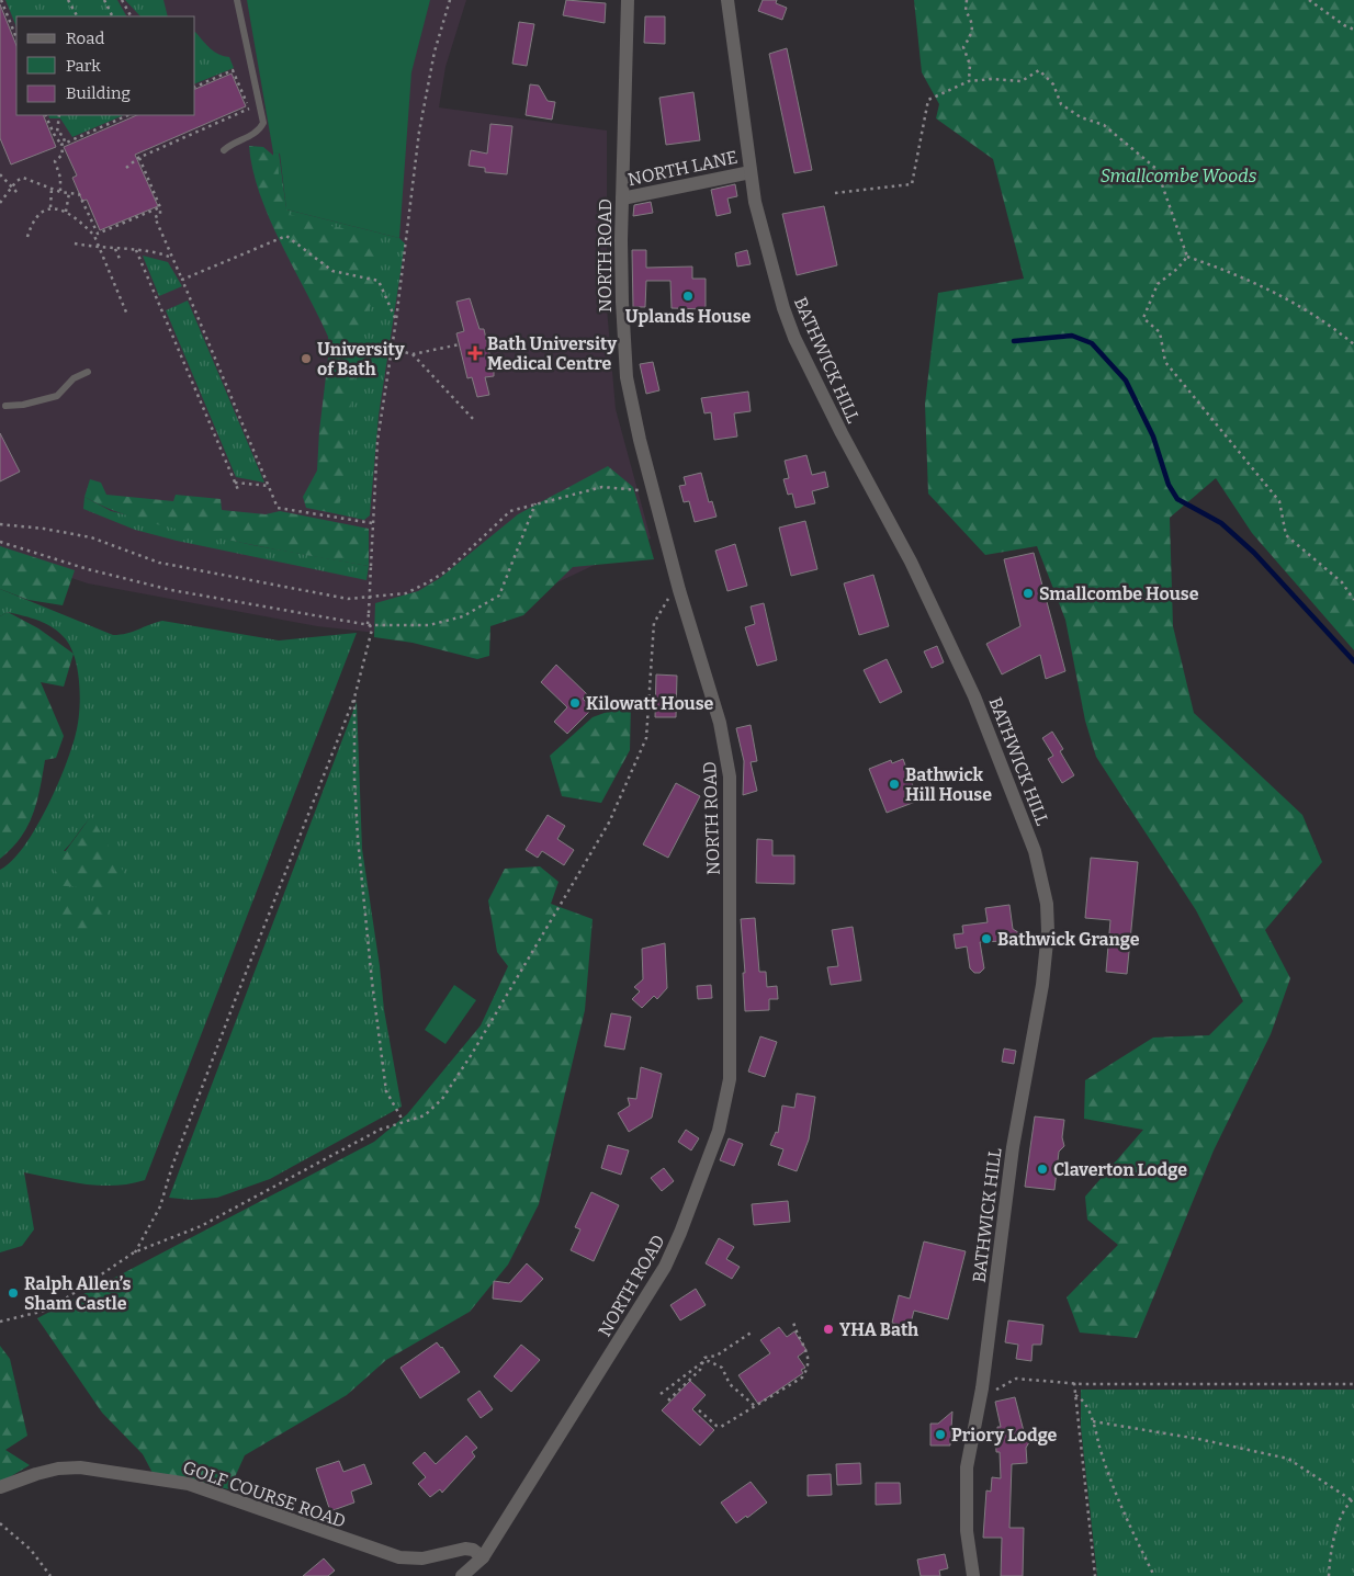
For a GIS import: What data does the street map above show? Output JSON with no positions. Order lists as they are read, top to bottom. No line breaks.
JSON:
{"streets":{"street":["NORTH LANE","NORTH ROAD","BATHWICK HILL","GOLF COURSE ROAD"]},"crossings":[["NORTH LANE","NORTH ROAD"],["NORTH LANE","BATHWICK HILL"],["NORTH ROAD","GOLF COURSE ROAD"]],"parks":["Smallcombe Woods"],"places":{"other":["Uplands House","University of Bath","Smallcombe House","Kilowatt House","Bathwick Hill House","Bathwick Grange","Claverton Lodge","Ralph Allen’s Sham Castle","YHA Bath","Priory Lodge"],"health":["Bath University Medical Centre"]},"legend":["Road","Park","Building"]}
